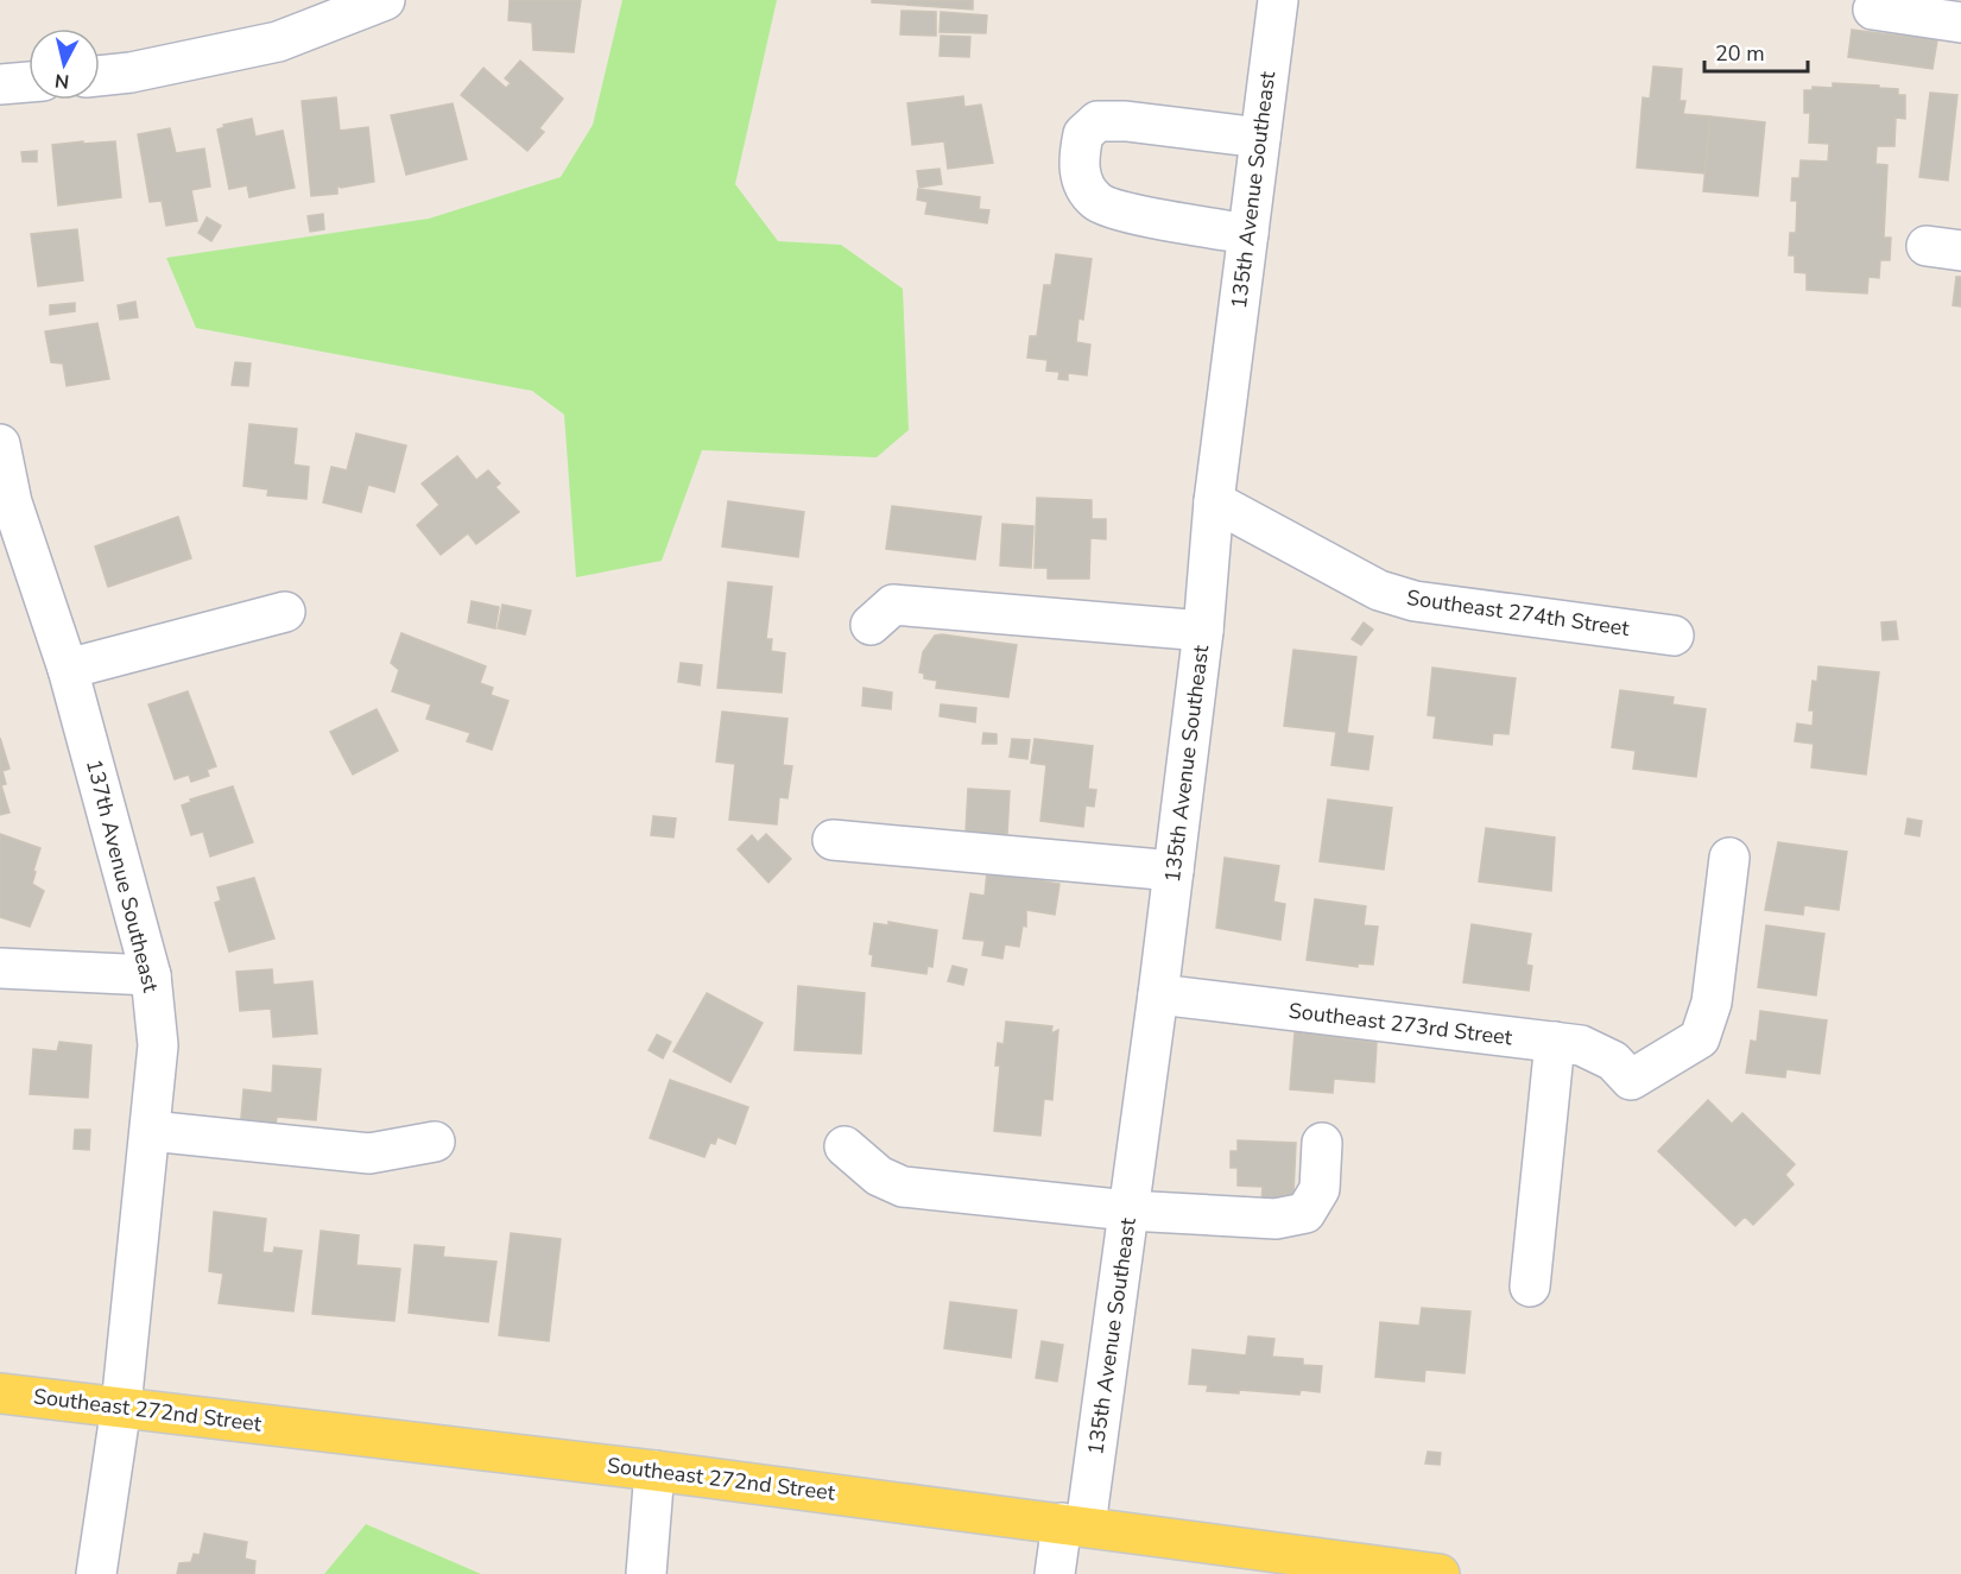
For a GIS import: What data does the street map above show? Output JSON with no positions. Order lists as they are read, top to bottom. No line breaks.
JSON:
{"streets":{"main road":["Southeast 272nd Street"],"street":["135th Avenue Southeast","Southeast 274th Street","137th Avenue Southeast","Southeast 273rd Street"]},"crossings":[["135th Avenue Southeast","Southeast 274th Street"],["135th Avenue Southeast","Southeast 273rd Street"],["135th Avenue Southeast","Southeast 272nd Street"],["137th Avenue Southeast","Southeast 272nd Street"]],"scale_bar":"20 m","north":"bottom"}
